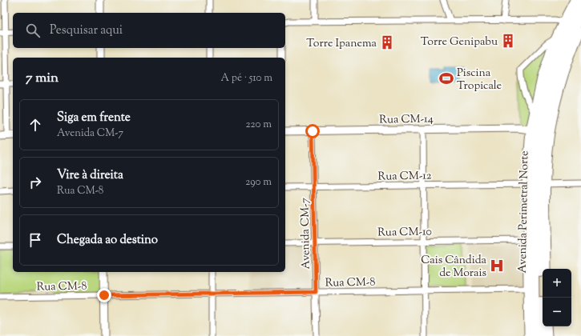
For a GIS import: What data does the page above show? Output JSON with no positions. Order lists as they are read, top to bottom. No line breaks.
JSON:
{"streets":{"highway":["Avenida Perimetral Norte"],"street":["Rua CM-14","Rua CM-12","Rua CM-10","Avenida CM-7","Rua CM-8"]},"crossings":[["Rua CM-14","Avenida CM-7"],["Rua CM-12","Avenida Perimetral Norte"],["Rua CM-12","Avenida CM-7"],["Rua CM-10","Avenida CM-7"],["Avenida CM-7","Rua CM-8"]],"places":{"building":["Torre Genipabu","Torre Ipanema"],"sports":["Piscina Tropicale"],"hospital":["Cais Cândida de Morais"]},"page":{"search":"Pesquisar aqui","heading":["7 min","A pé · 510 m"],"list":[["Siga em frente","Avenida CM-7","220 m"],["Vire à direita","Rua CM-8","290 m"],"Chegada ao destino"],"map_buttons":["+","−"]}}
